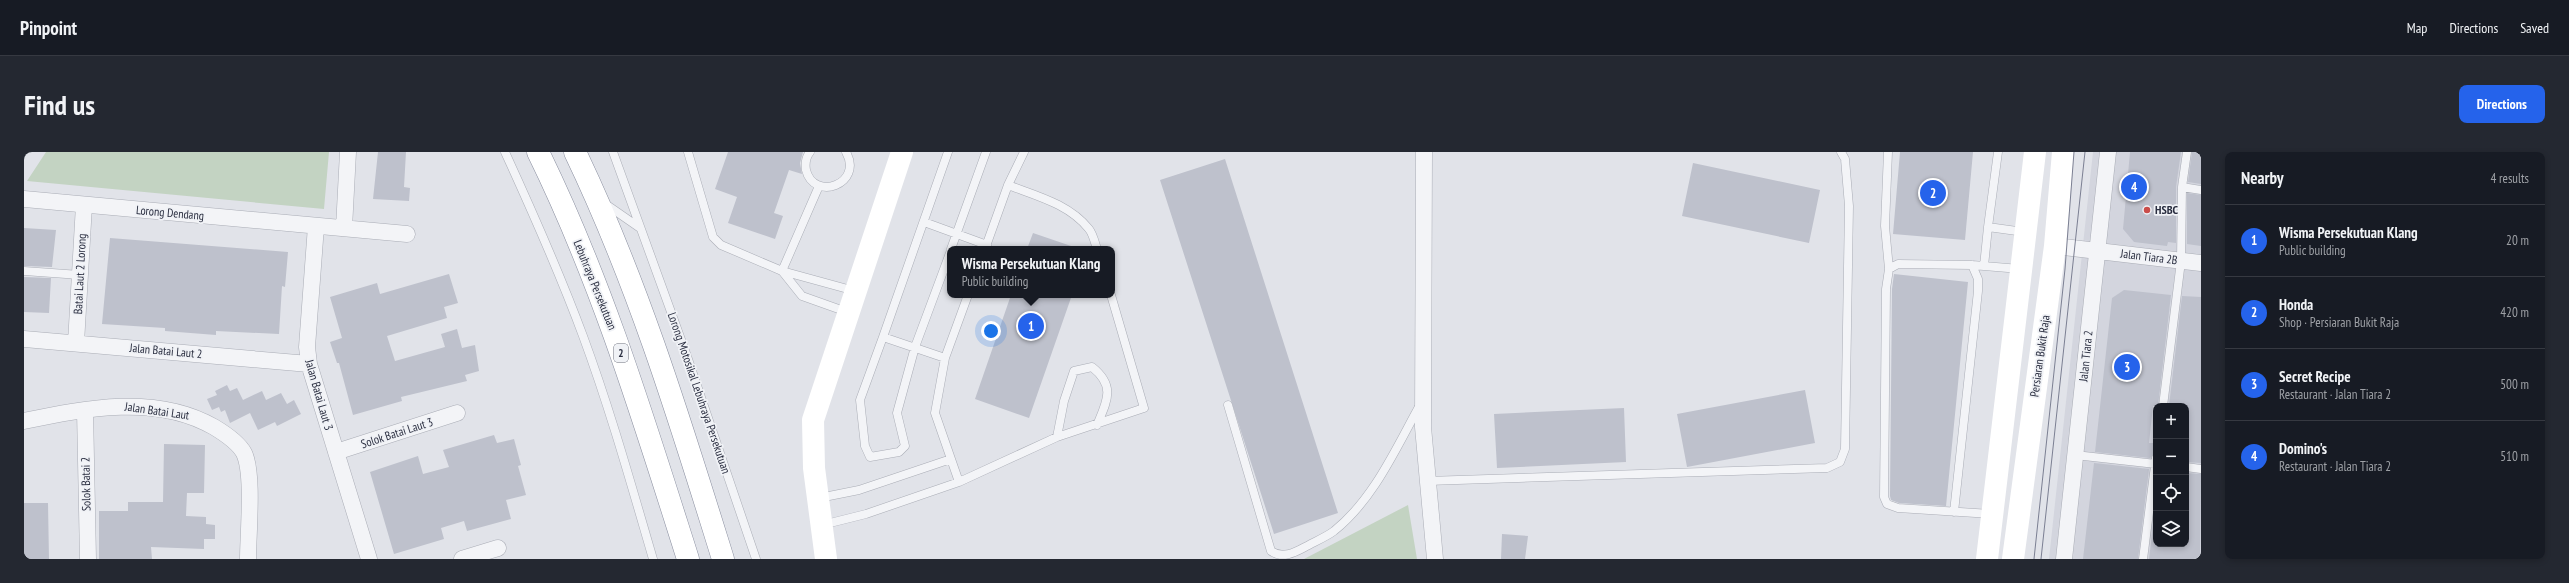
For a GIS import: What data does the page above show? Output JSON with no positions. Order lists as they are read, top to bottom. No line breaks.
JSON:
{"streets":{"main road":["Lebuhraya Persekutuan","2","Persiaran Bukit Raja"],"street":["Lorong Dendang","Jalan Tiara 2B","Batai Laut 2 Lorong","Jalan Batai Laut 2","Jalan Tiara 2","Jalan Batai Laut 3","Jalan Batai Laut","Solok Batai Laut 3","Solok Batai 2"],"lane":["Lorong Motosikal Lebuhraya Persekutuan"]},"crossings":[["Lorong Dendang","Batai Laut 2 Lorong"],["Lorong Dendang","Jalan Batai Laut 3"],["Jalan Tiara 2B","Persiaran Bukit Raja"],["Jalan Tiara 2B","Jalan Tiara 2"],["Batai Laut 2 Lorong","Jalan Batai Laut 2"],["Jalan Batai Laut 2","Jalan Batai Laut 3"],["Jalan Batai Laut 3","Solok Batai Laut 3"],["Jalan Batai Laut","Solok Batai 2"]],"places":["HSBC"],"page":{"header":"Pinpoint","nav":["Map","Directions","Saved"],"buttons":"Directions","title":"Find us","heading":["Nearby","4 results"],"pins":["4","2","1","3"],"list":[{"mark":"1","name":"Wisma Persekutuan Klang","note":"Public building","value":"20 m"},{"mark":"2","name":"Honda","note":"Shop · Persiaran Bukit Raja","value":"420 m"},{"mark":"3","name":"Secret Recipe","note":"Restaurant · Jalan Tiara 2","value":"500 m"},{"mark":"4","name":"Domino's","note":"Restaurant · Jalan Tiara 2","value":"510 m"}],"popup":["Wisma Persekutuan Klang","Public building"],"map_buttons":["+","−"]}}
